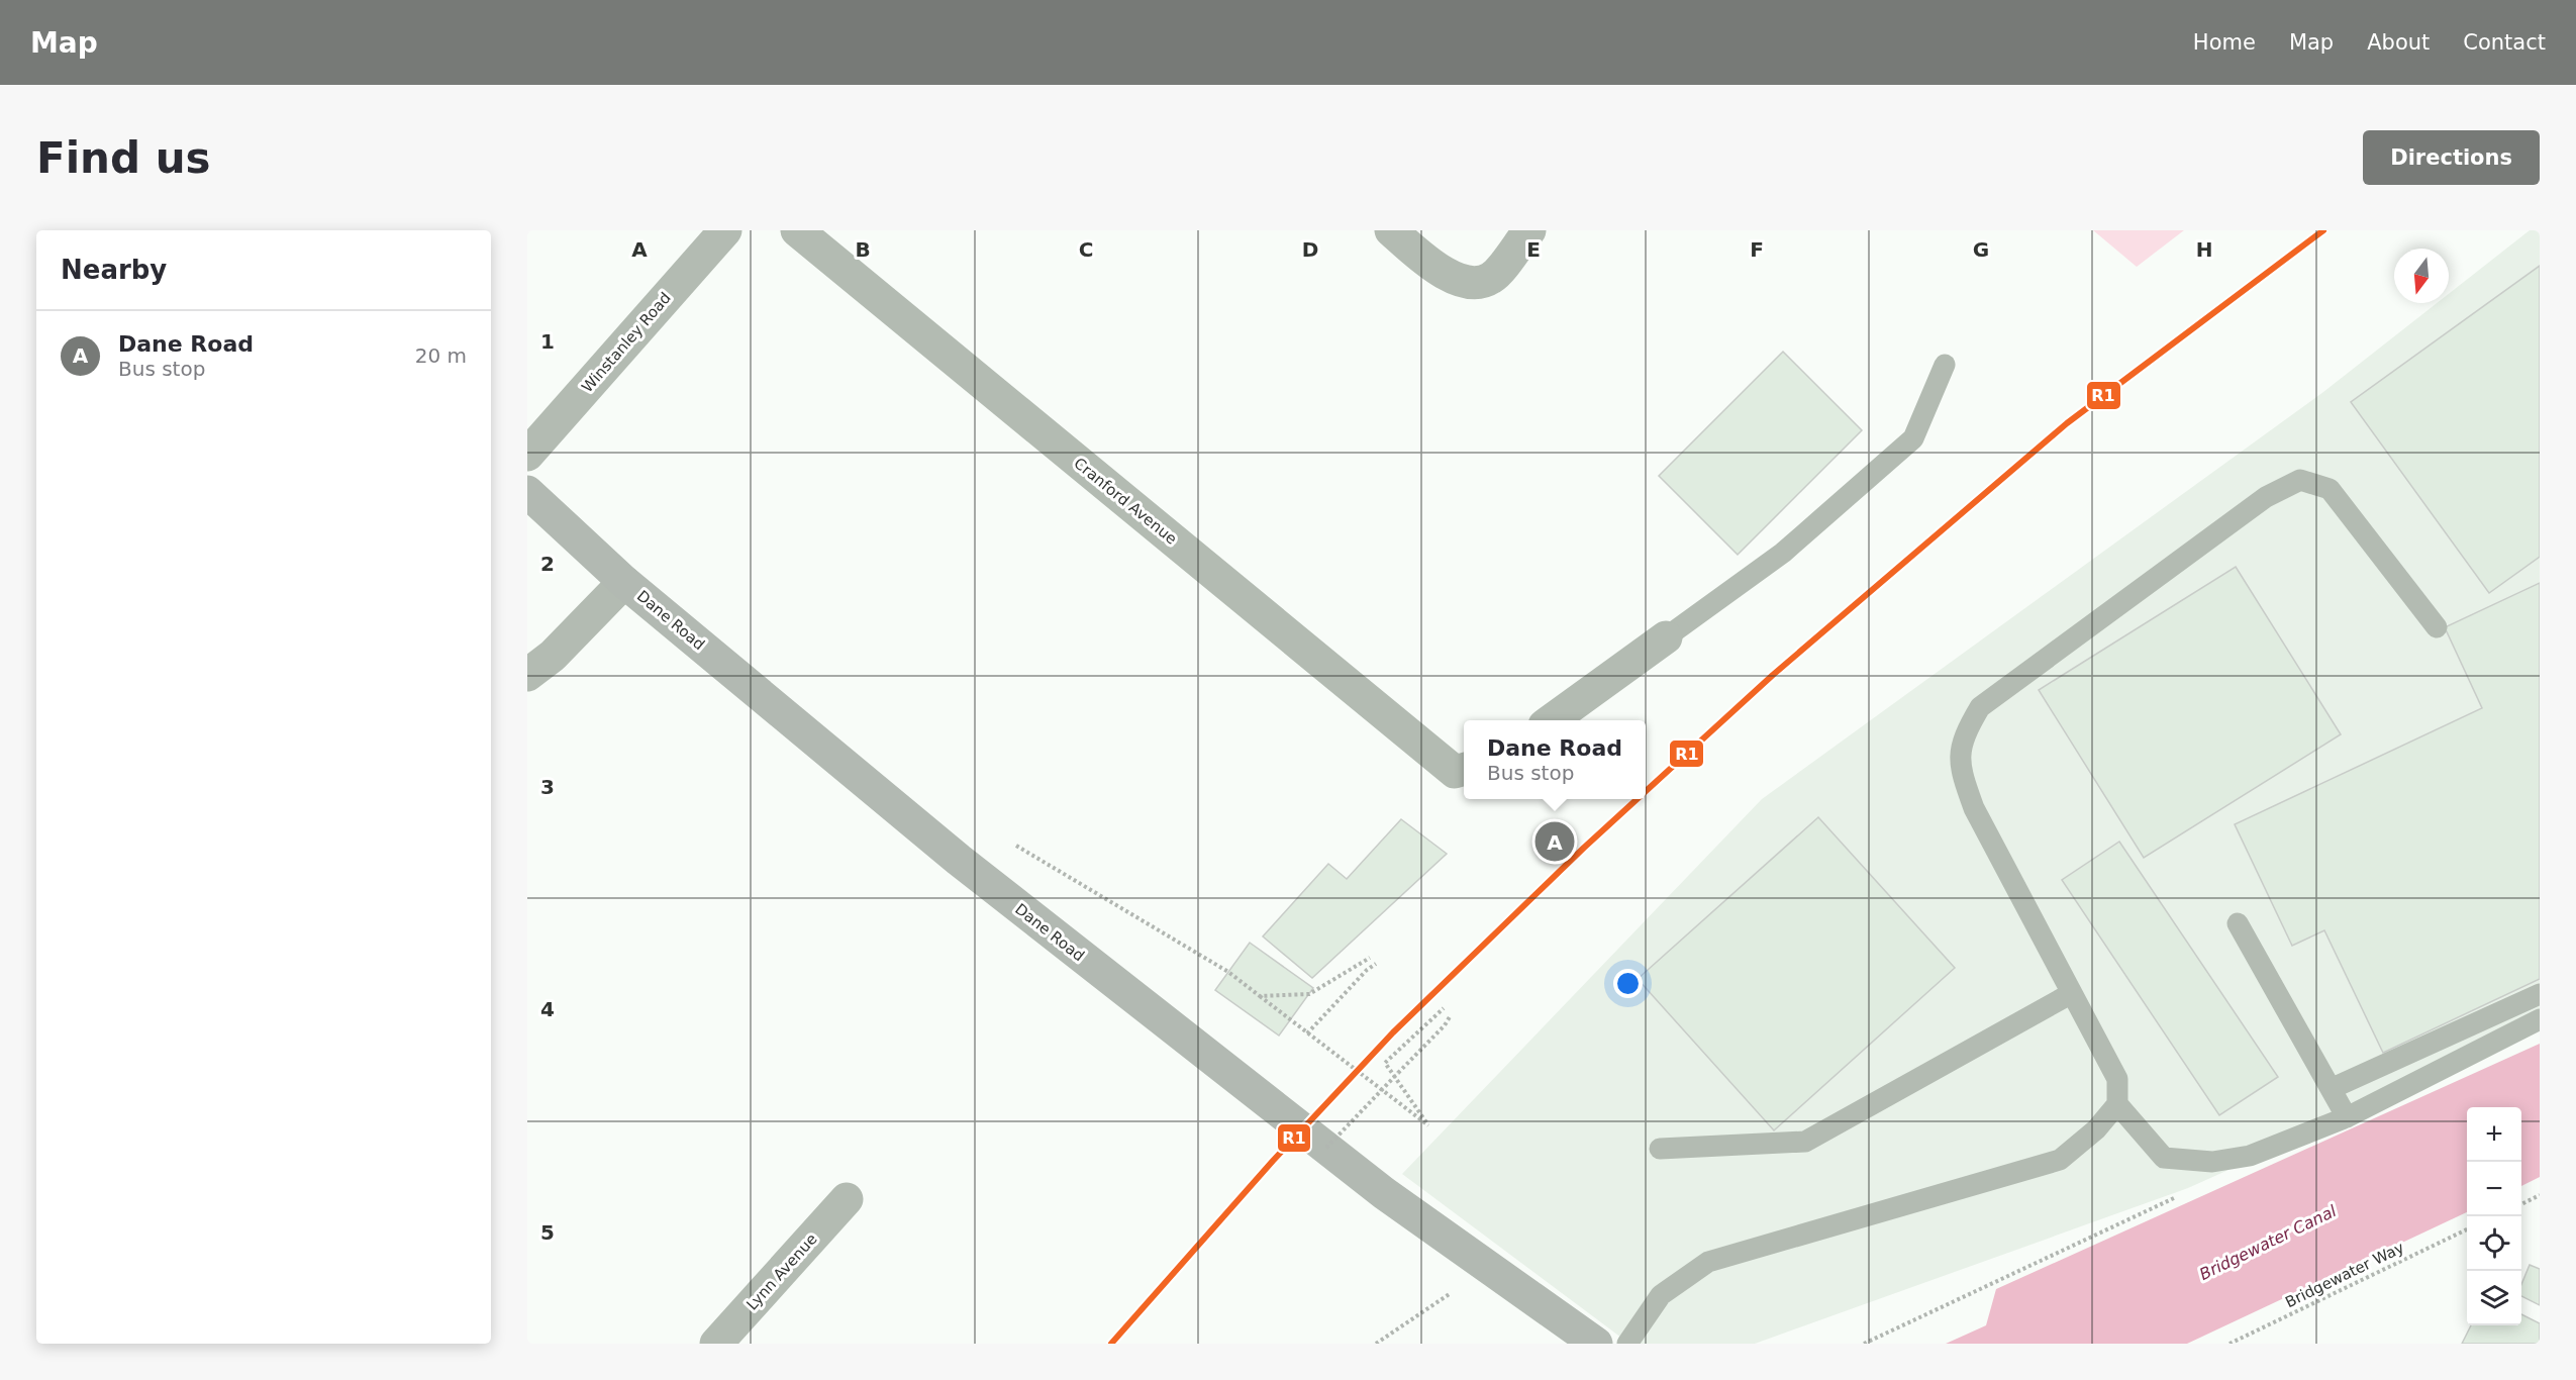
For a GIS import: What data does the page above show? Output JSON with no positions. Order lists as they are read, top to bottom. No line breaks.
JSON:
{"streets":{"main road":["Dane Road"],"street":["Winstanley Road","Cranford Avenue","Lynn Avenue"],"path":["Bridgewater Way"]},"water":["Bridgewater Canal"],"lines":["transit line R1"],"north":"bottom","page":{"header":"Map","nav":["Home","Map","About","Contact"],"buttons":"Directions","title":"Find us","heading":"Nearby","list":[{"mark":"A","name":"Dane Road","note":"Bus stop","value":"20 m"}],"popup":["Dane Road","Bus stop"],"pins":"A","map_buttons":["+","−"]},"grid":{"columns":["A","B","C","D","E","F","G","H"],"rows":["1","2","3","4","5"]}}
